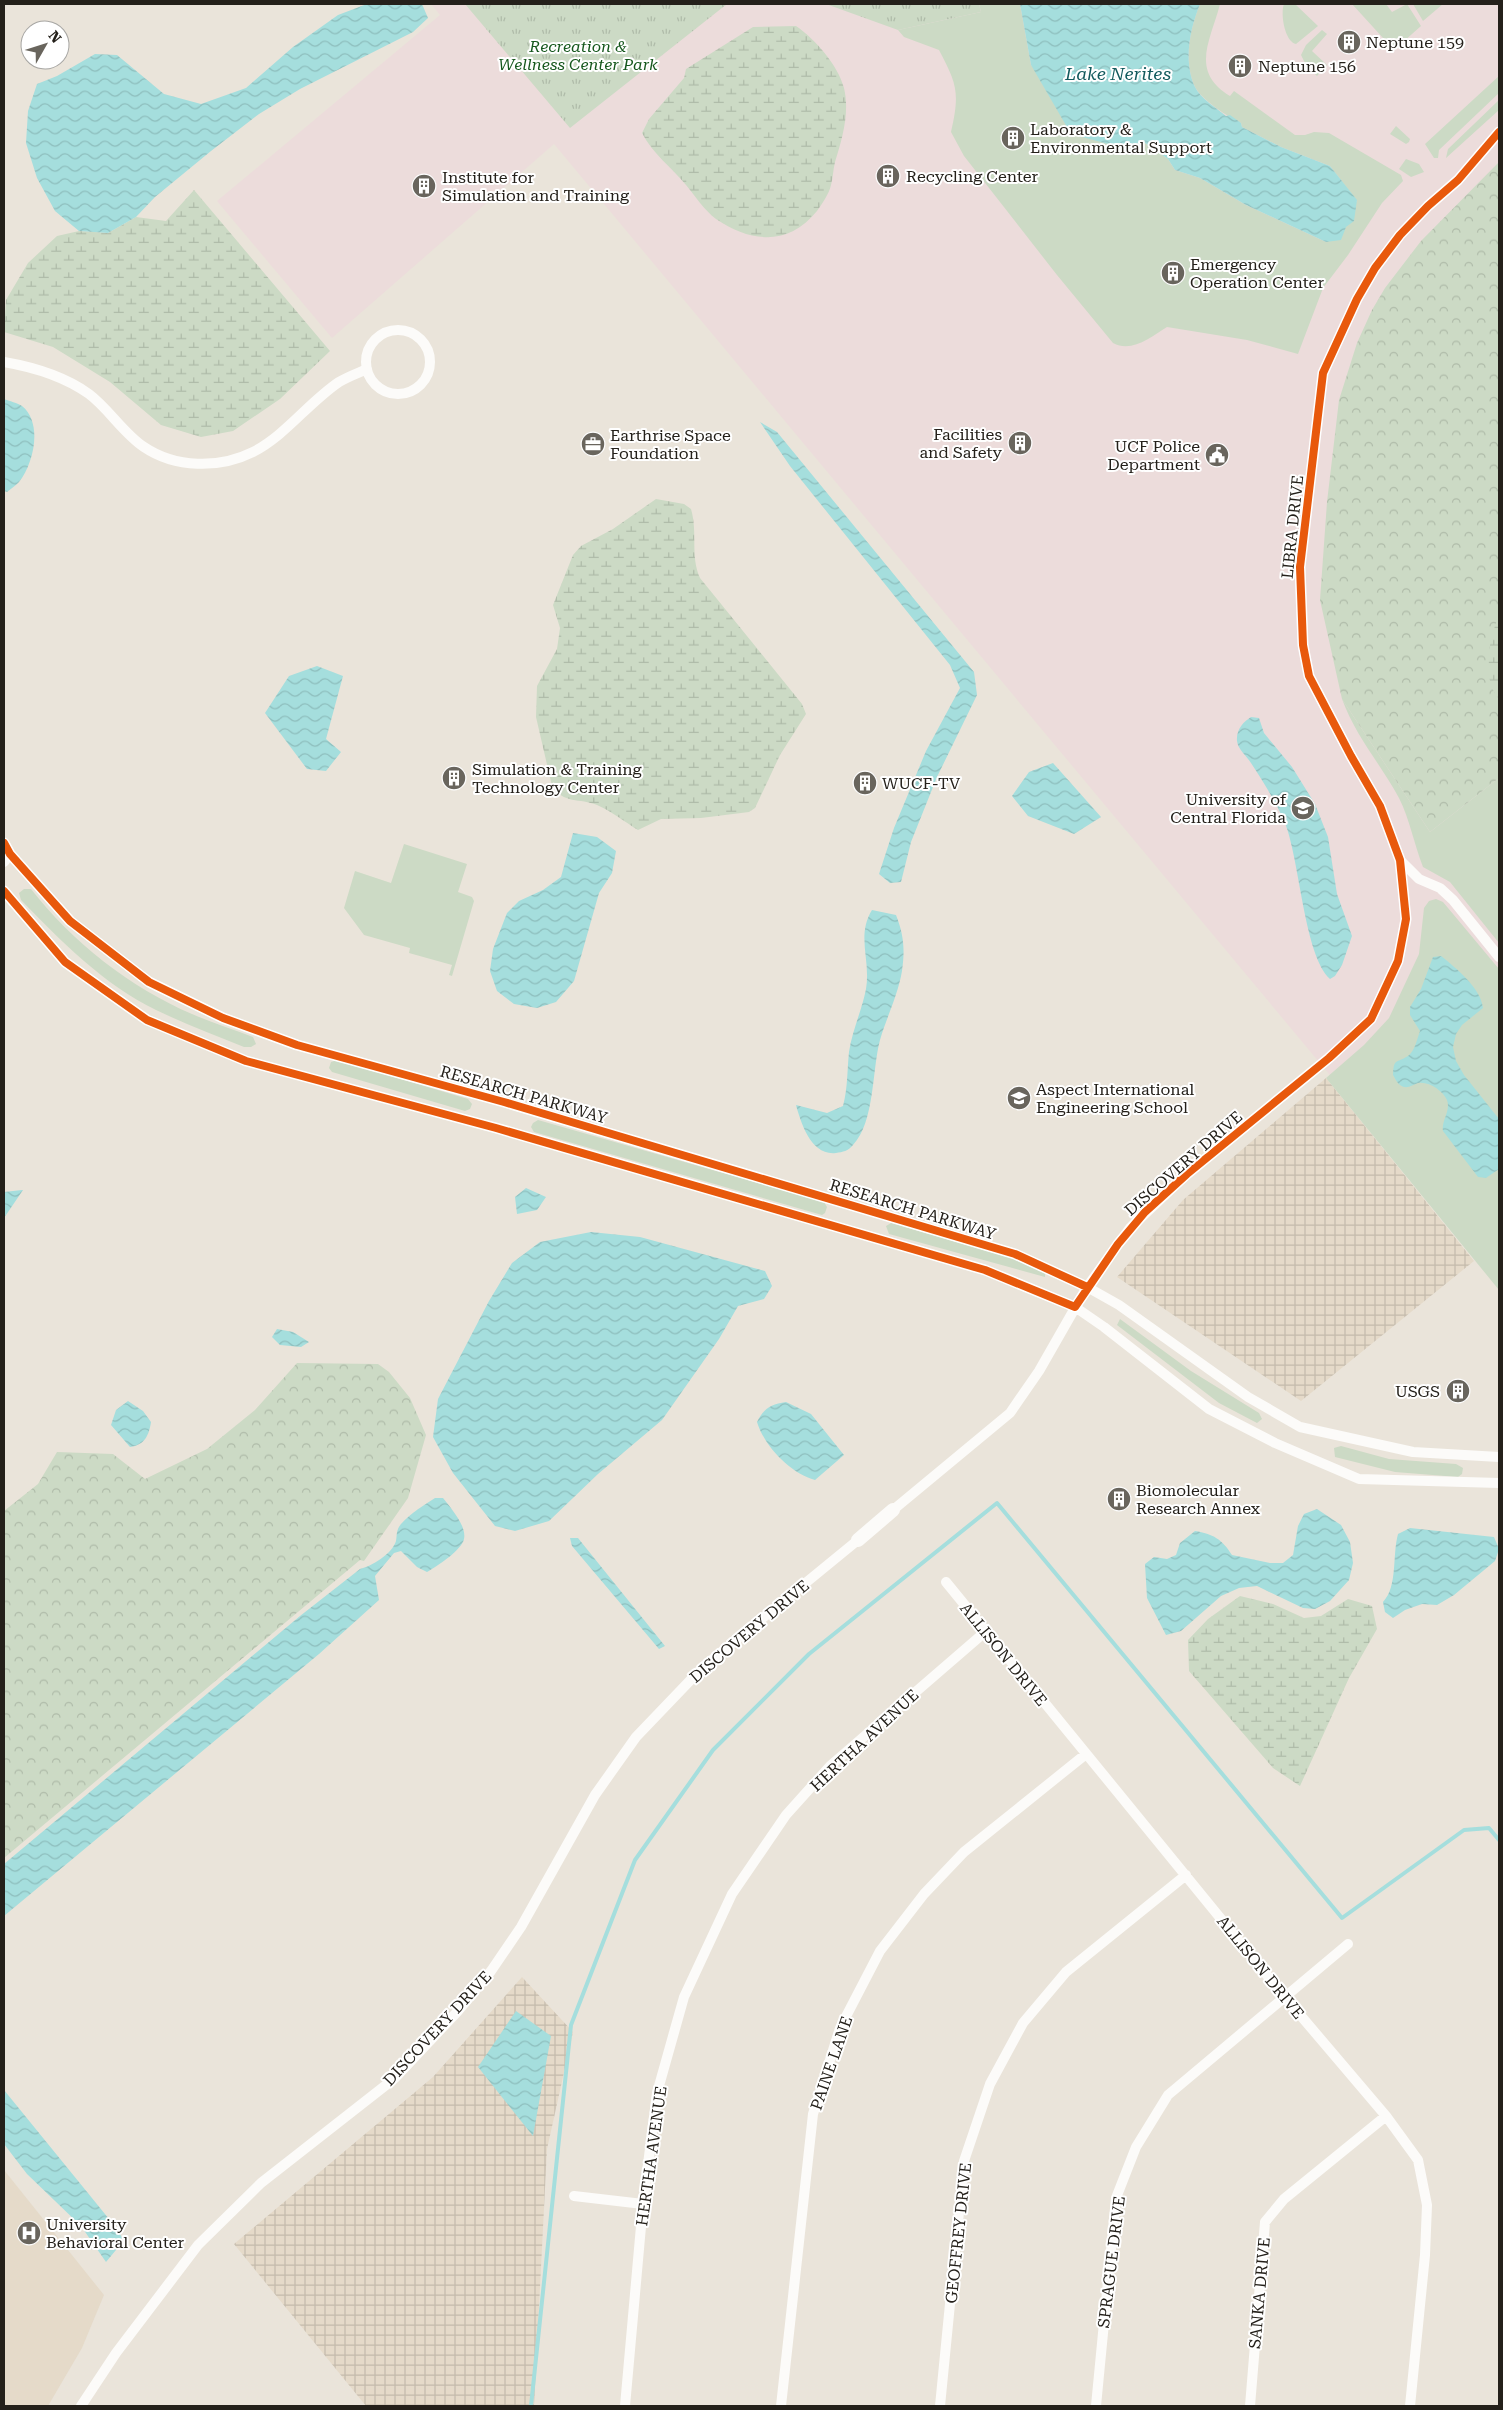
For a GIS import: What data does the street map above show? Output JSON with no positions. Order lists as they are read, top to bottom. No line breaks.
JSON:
{"streets":{"street":["LIBRA DRIVE","RESEARCH PARKWAY","DISCOVERY DRIVE","ALLISON DRIVE","HERTHA AVENUE","PAINE LANE","GEOFFREY DRIVE","SPRAGUE DRIVE","SANKA DRIVE"]},"crossings":[["LIBRA DRIVE","DISCOVERY DRIVE"],["RESEARCH PARKWAY","DISCOVERY DRIVE"],["ALLISON DRIVE","HERTHA AVENUE"],["ALLISON DRIVE","PAINE LANE"],["ALLISON DRIVE","GEOFFREY DRIVE"],["ALLISON DRIVE","SPRAGUE DRIVE"],["ALLISON DRIVE","SANKA DRIVE"]],"water":["Lake Nerites"],"parks":["Recreation & Wellness Center Park"],"places":{"building":["Neptune 159","Neptune 156","Laboratory & Environmental Support","Recycling Center","Institute for Simulation and Training","Emergency Operation Center","Facilities and Safety","Simulation & Training Technology Center","WUCF-TV","USGS","Biomolecular Research Annex"],"office":["Earthrise Space Foundation"],"public building":["UCF Police Department"],"school or university":["University of Central Florida","Aspect International Engineering School"],"hospital":["University Behavioral Center"]},"north":"top right"}
